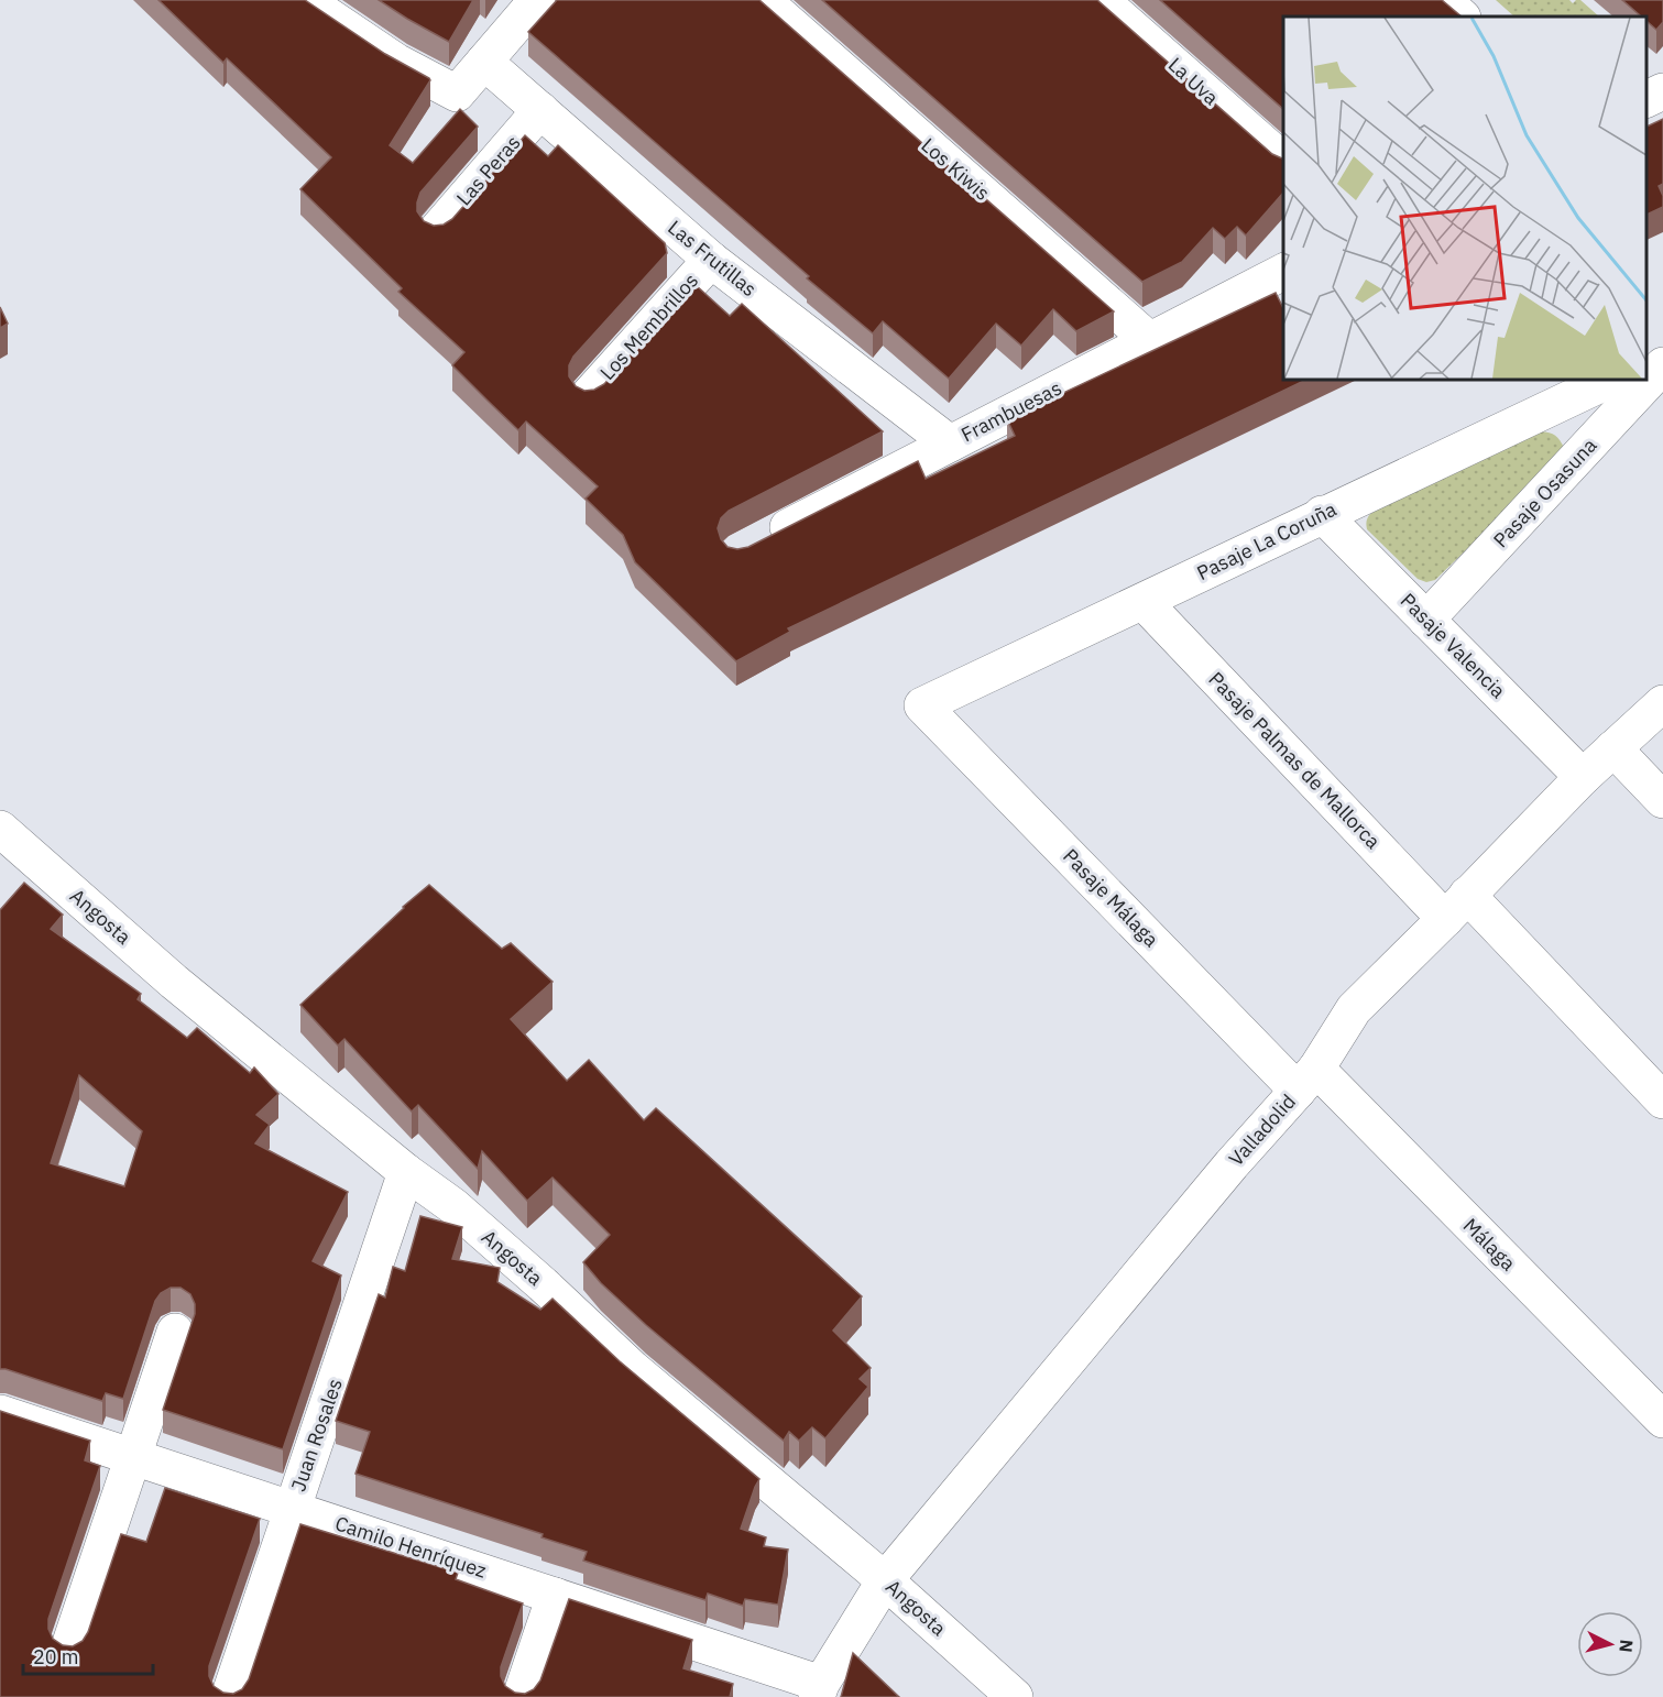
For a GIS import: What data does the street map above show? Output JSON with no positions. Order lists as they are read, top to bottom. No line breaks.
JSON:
{"streets":{"street":["La Uva","Los Kiwis","Las Peras","Las Frutillas","Los Membrillos","Frambuesas","Pasaje Osasuna","Pasaje La Coruña","Pasaje Valencia","Pasaje Palmas de Mallorca","Pasaje Málaga","Angosta","Valladolid","Málaga","Juan Rosales","Camilo Henríquez"]},"crossings":[["Los Kiwis","Frambuesas"],["Las Peras","Las Frutillas"],["Las Frutillas","Los Membrillos"],["Las Frutillas","Frambuesas"],["Pasaje Osasuna","Pasaje Valencia"],["Pasaje La Coruña","Pasaje Valencia"],["Pasaje La Coruña","Pasaje Palmas de Mallorca"],["Pasaje La Coruña","Pasaje Málaga"],["Pasaje Valencia","Valladolid"],["Pasaje Palmas de Mallorca","Valladolid"],["Pasaje Málaga","Valladolid"],["Pasaje Málaga","Málaga"],["Angosta","Valladolid"],["Angosta","Juan Rosales"],["Valladolid","Málaga"],["Valladolid","Camilo Henríquez"],["Juan Rosales","Camilo Henríquez"]],"scale_bar":"20 m","north":"right"}
